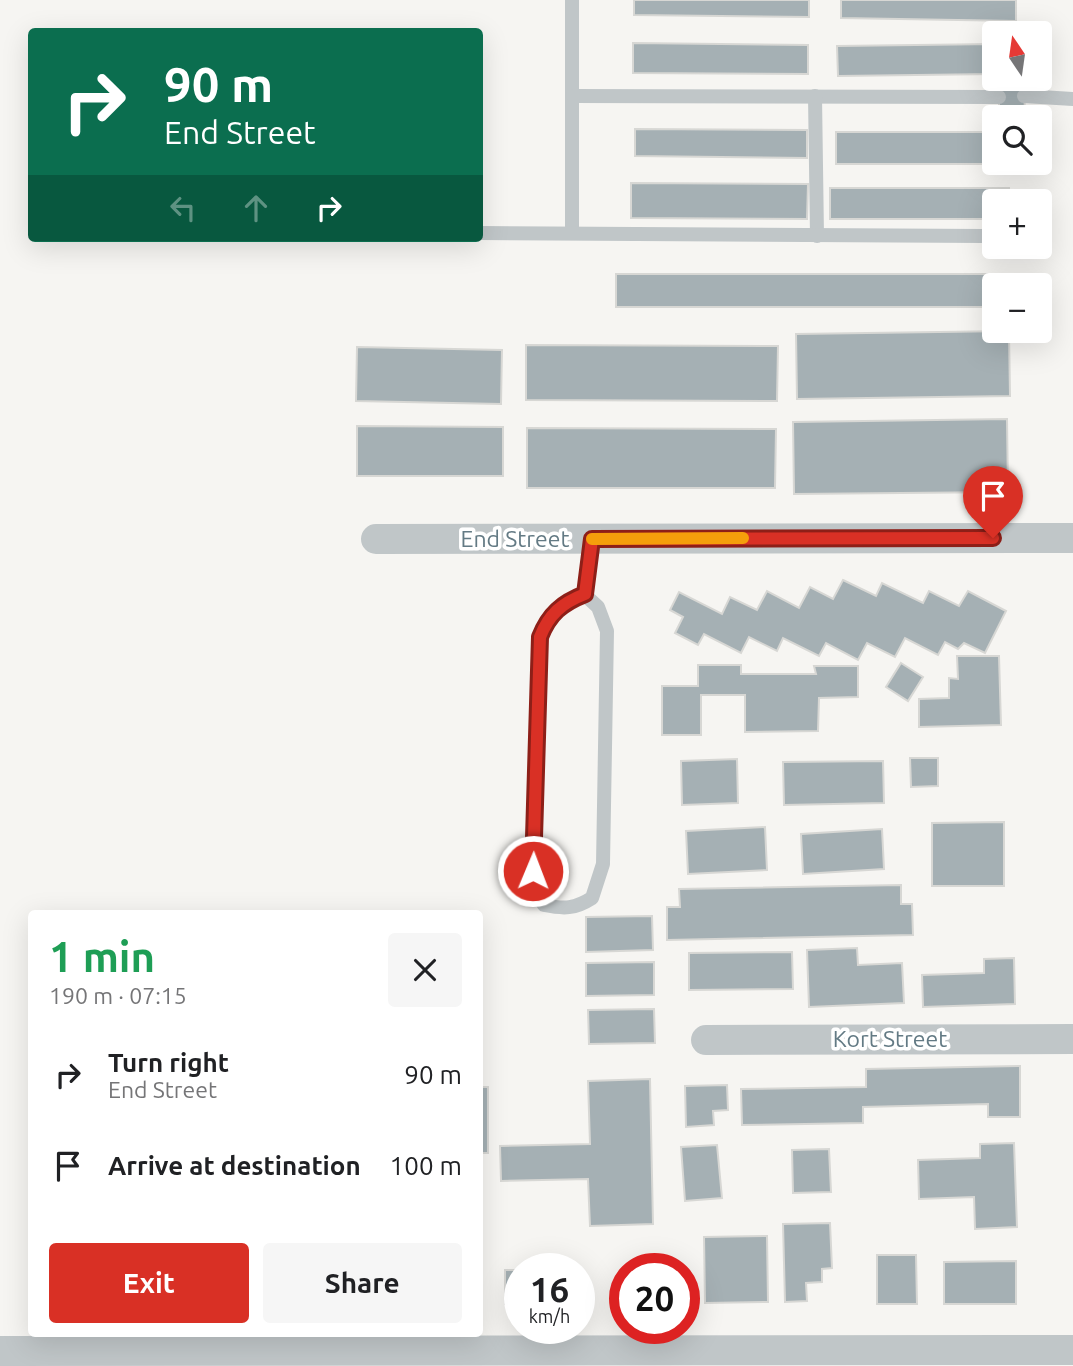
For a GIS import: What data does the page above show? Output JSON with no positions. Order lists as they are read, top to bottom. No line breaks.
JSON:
{"streets":{"street":["End Street","Kort Street"]},"north":"top","page":{"map_buttons":["+","−"],"turn":["90 m","End Street"],"heading":["1 min","190 m · 07:15"],"list":[{"name":"Turn right","note":"End Street","value":"90 m"},{"name":"Arrive at destination","value":"100 m"}],"buttons":["Exit","Share"],"speed":"16 km/h","limit":"20"}}
